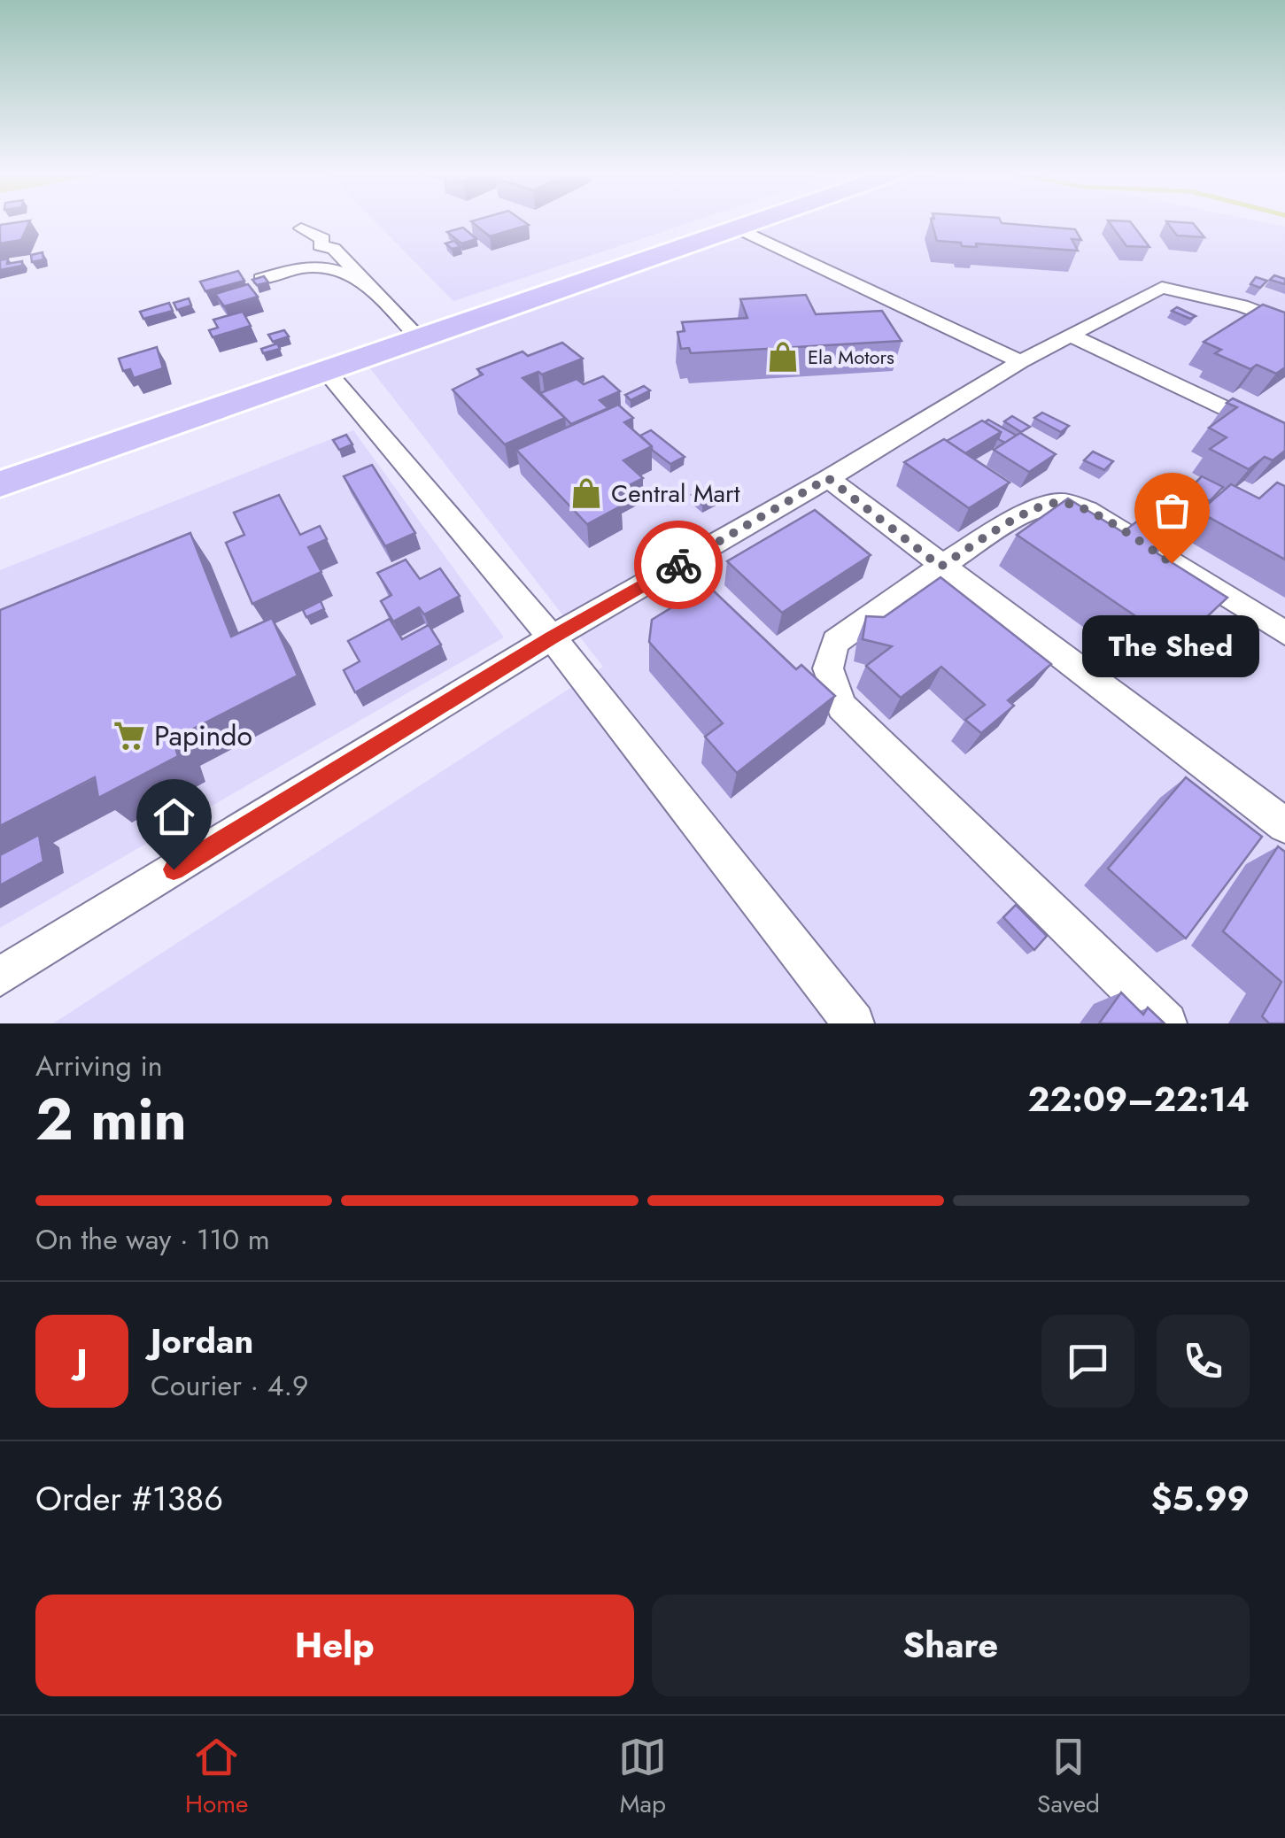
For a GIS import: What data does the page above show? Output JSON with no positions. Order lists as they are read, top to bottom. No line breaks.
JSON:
{"places":{"shop":["Ela Motors","Central Mart"],"other":["The Shed"],"supermarket":["Papindo"]},"page":{"bubble":"The Shed","heading":["2 min","Arriving in","22:09–22:14"],"panel":["Jordan","Courier · 4.9","Order #1386","$5.99"],"bar":"On the way · 110 m","round":"J","buttons":["Help","Share"],"tabs":["Home","Map","Saved"]}}
